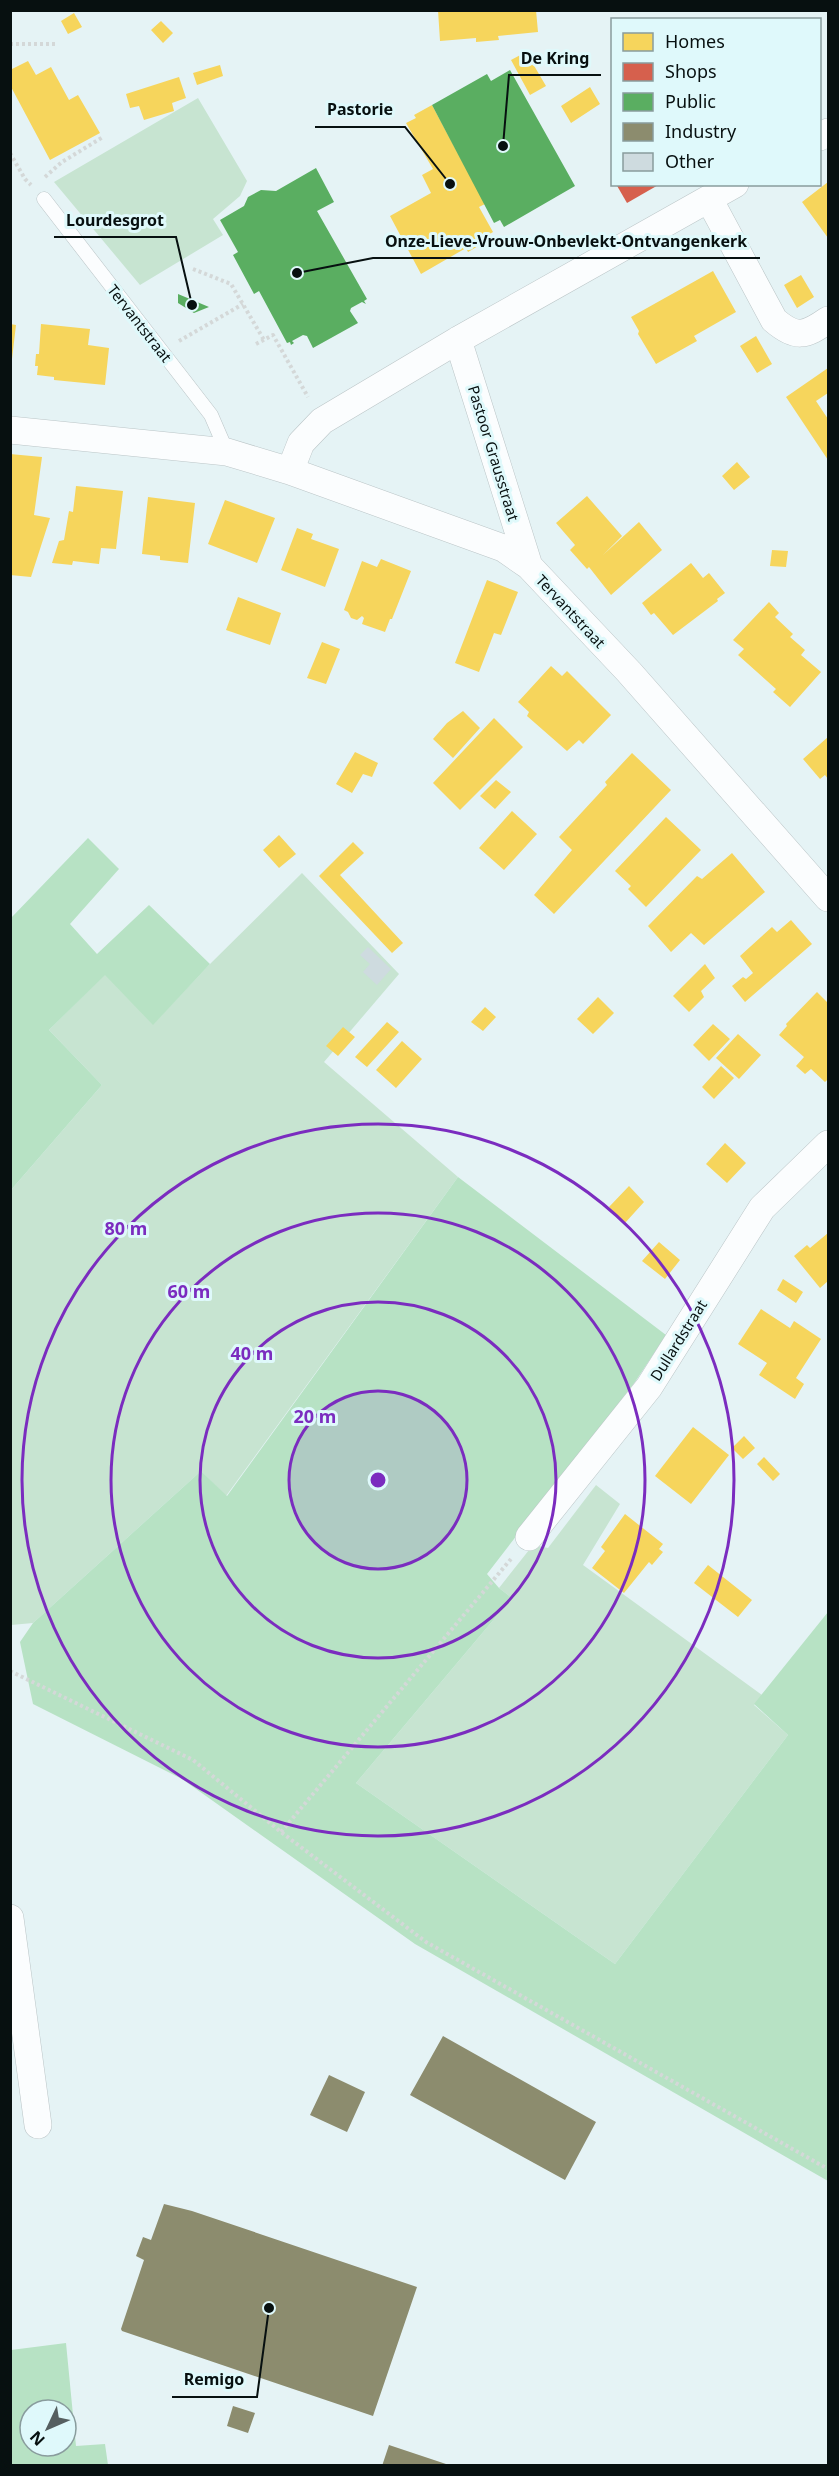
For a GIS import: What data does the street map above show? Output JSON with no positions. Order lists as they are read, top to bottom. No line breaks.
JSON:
{"streets":{"street":["Tervantstraat","Pastoor Grausstraat","Dullardstraat"]},"crossings":[["Tervantstraat","Pastoor Grausstraat"]],"places":["De Kring","Pastorie","Onze-Lieve-Vrouw-Onbevlekt-Ontvangenkerk","Lourdesgrot","Remigo"],"legend":["Homes","Shops","Public","Industry","Other"],"north":"bottom left","rings":["80 m","60 m","40 m","20 m"]}
